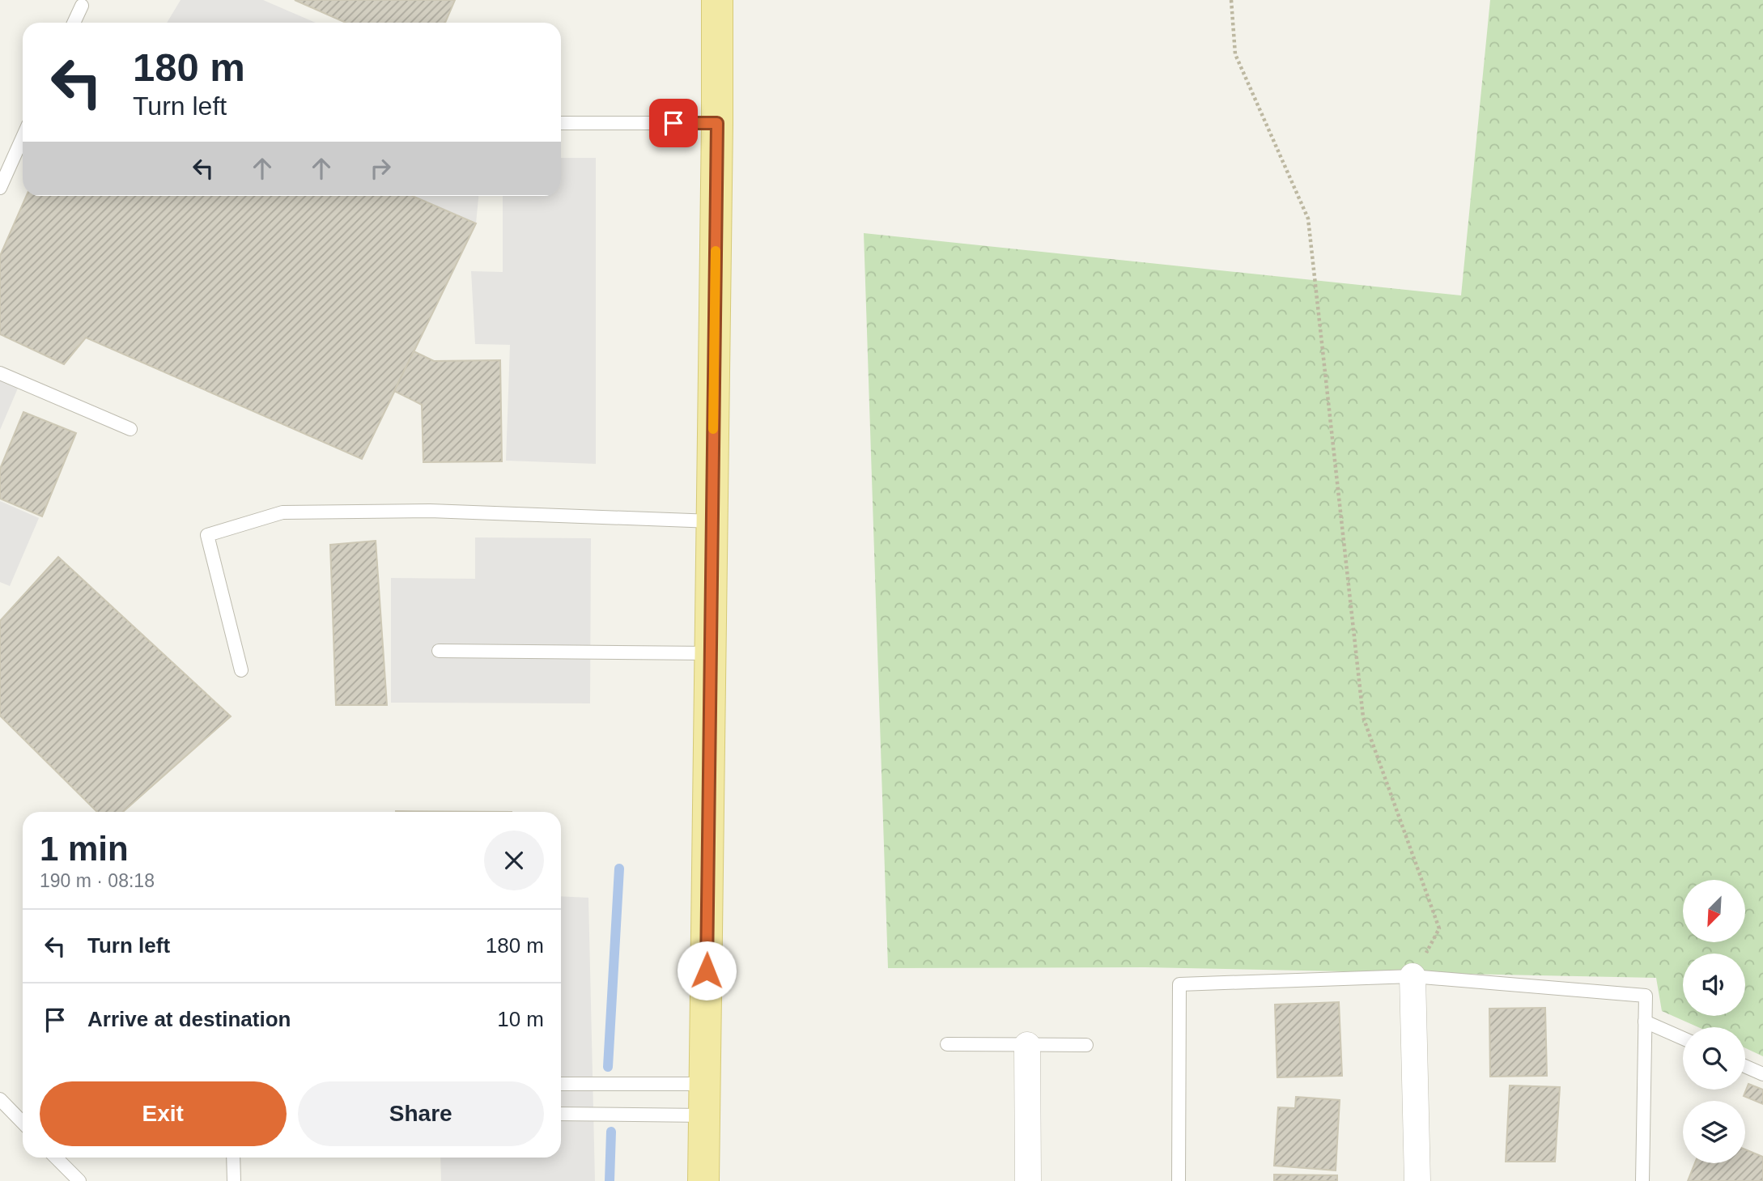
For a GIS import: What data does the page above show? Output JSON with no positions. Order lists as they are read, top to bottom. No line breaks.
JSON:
{"north":"bottom left","page":{"turn":["180 m","Turn left"],"heading":["1 min","190 m · 08:18"],"list":[{"name":"Turn left","value":"180 m"},{"name":"Arrive at destination","value":"10 m"}],"buttons":["Exit","Share"]}}
